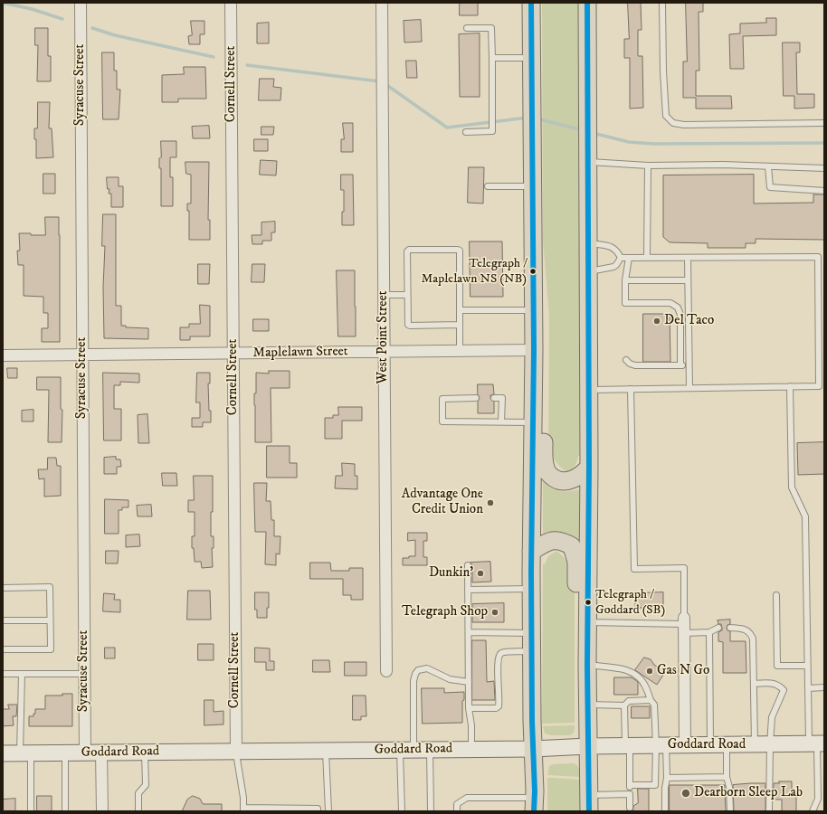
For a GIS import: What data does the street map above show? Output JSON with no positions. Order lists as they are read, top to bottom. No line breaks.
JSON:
{"streets":{"main road":["Goddard Road"],"street":["Cornell Street","Syracuse Street","West Point Street","Maplelawn Street"]},"crossings":[["Cornell Street","Maplelawn Street"],["Cornell Street","Goddard Road"],["Syracuse Street","Maplelawn Street"],["Syracuse Street","Goddard Road"],["West Point Street","Maplelawn Street"]],"places":["Telegraph / Maplelawn NS (NB)","Del Taco","Advantage One Credit Union","Dunkin'","Telegraph / Goddard (SB)","Telegraph Shop","Gas N Go","Dearborn Sleep Lab"]}
